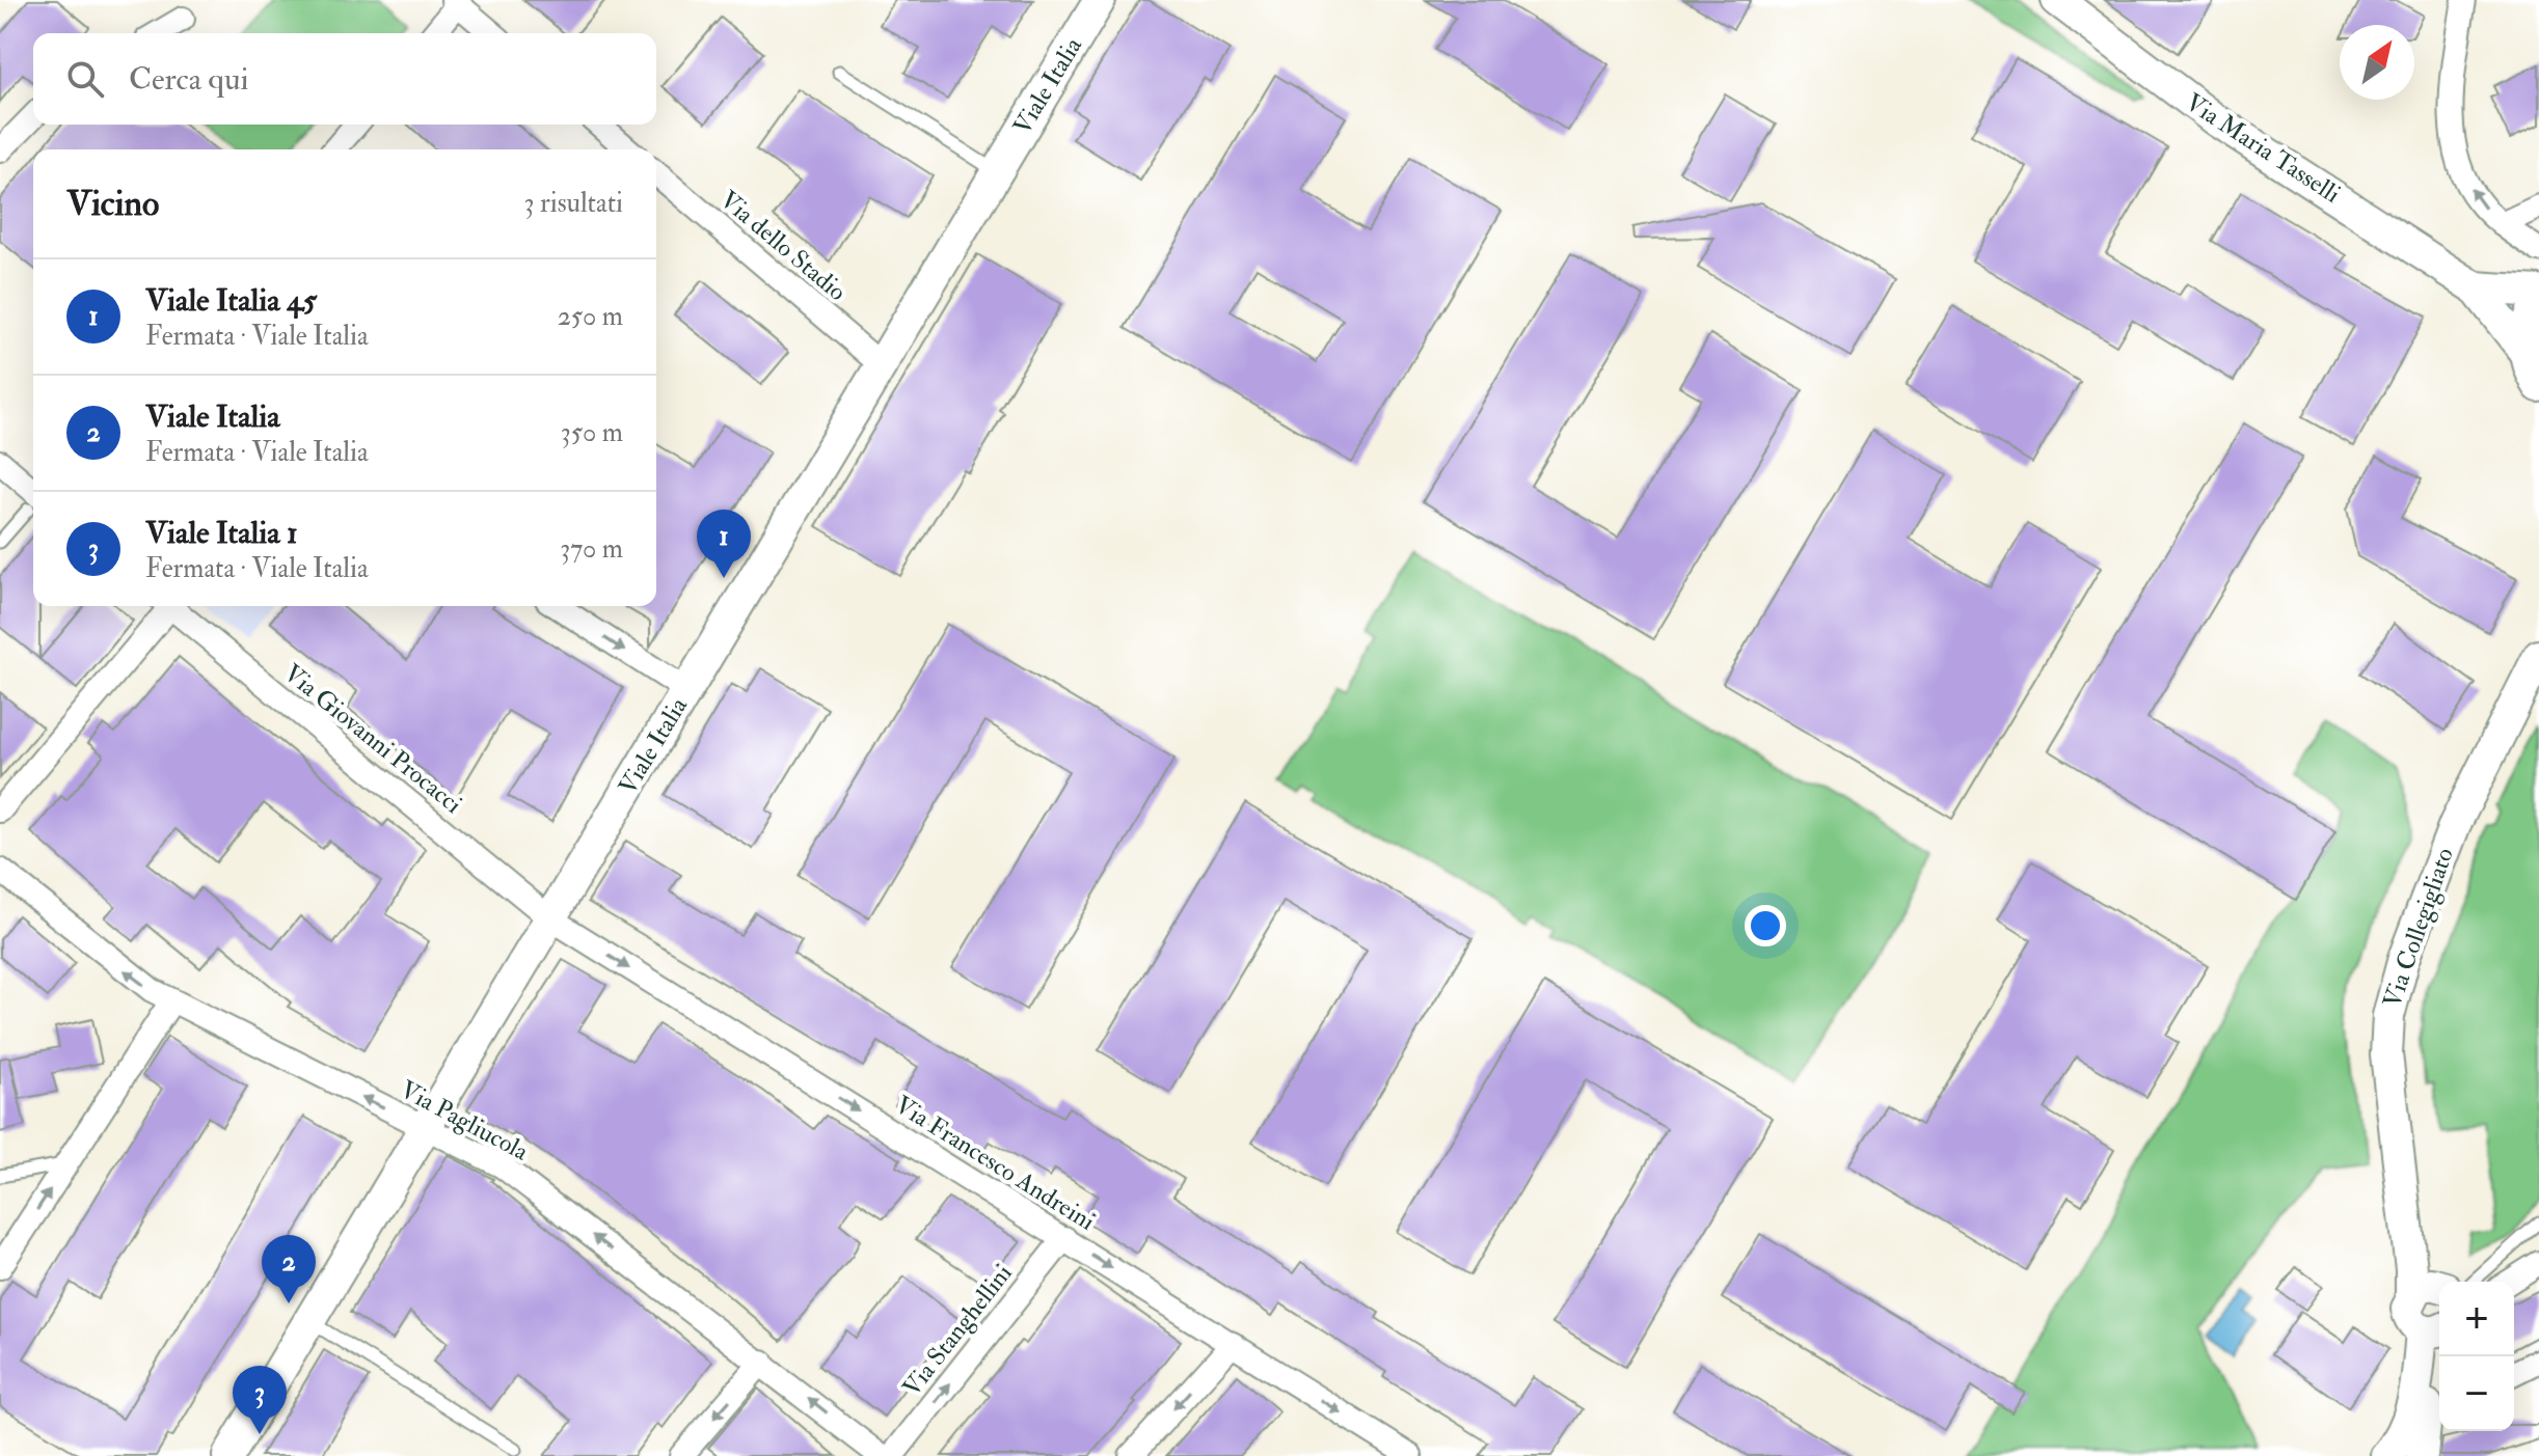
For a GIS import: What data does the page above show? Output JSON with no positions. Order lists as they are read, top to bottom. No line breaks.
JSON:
{"streets":{"street":["Viale Italia","Via Maria Tasselli","Via dello Stadio","Via Giovanni Procacci","Via Collegigliato","Via Pagliucola","Via Francesco Andreini","Via Stanghellini"]},"crossings":[["Viale Italia","Via dello Stadio"],["Viale Italia","Via Giovanni Procacci"],["Viale Italia","Via Pagliucola"],["Viale Italia","Via Francesco Andreini"],["Via Giovanni Procacci","Via Francesco Andreini"],["Via Francesco Andreini","Via Stanghellini"]],"one_way":["Via Pagliucola","Via Francesco Andreini"],"north":"top right","page":{"search":"Cerca qui","heading":["Vicino","3 risultati"],"list":[{"mark":"1","name":"Viale Italia 45","note":"Fermata · Viale Italia","value":"250 m"},{"mark":"2","name":"Viale Italia","note":"Fermata · Viale Italia","value":"350 m"},{"mark":"3","name":"Viale Italia 1","note":"Fermata · Viale Italia","value":"370 m"}],"pins":["1","2","3"],"map_buttons":["+","−"]}}
